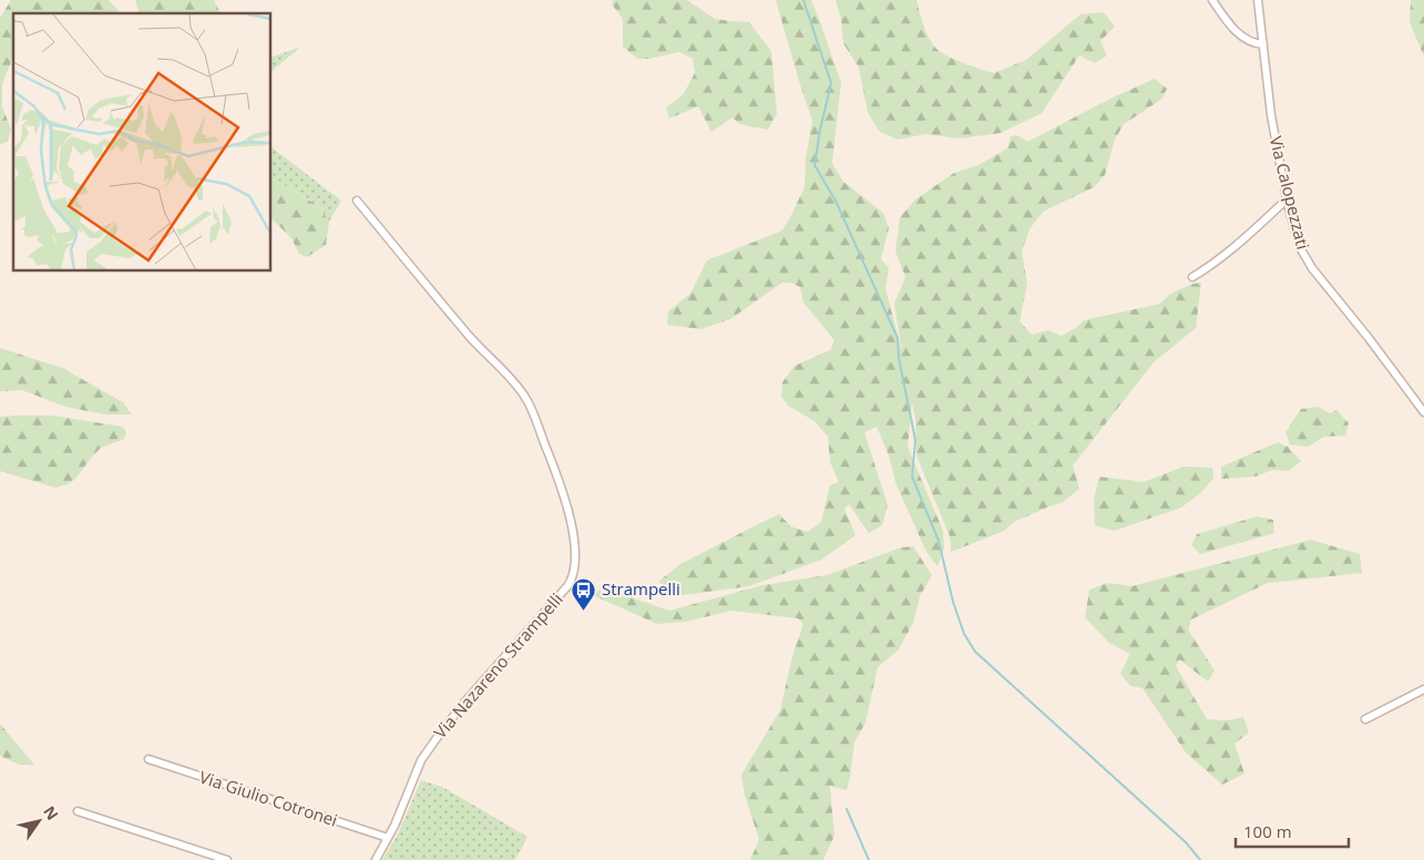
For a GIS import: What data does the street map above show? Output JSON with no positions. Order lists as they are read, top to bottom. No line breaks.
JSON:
{"streets":{"street":["Via Calopezzati","Via Nazareno Strampelli","Via Giulio Cotronei"]},"crossings":[["Via Nazareno Strampelli","Via Giulio Cotronei"]],"places":{"bus stop":["Strampelli"]},"scale_bar":"100 m","north":"top right"}
